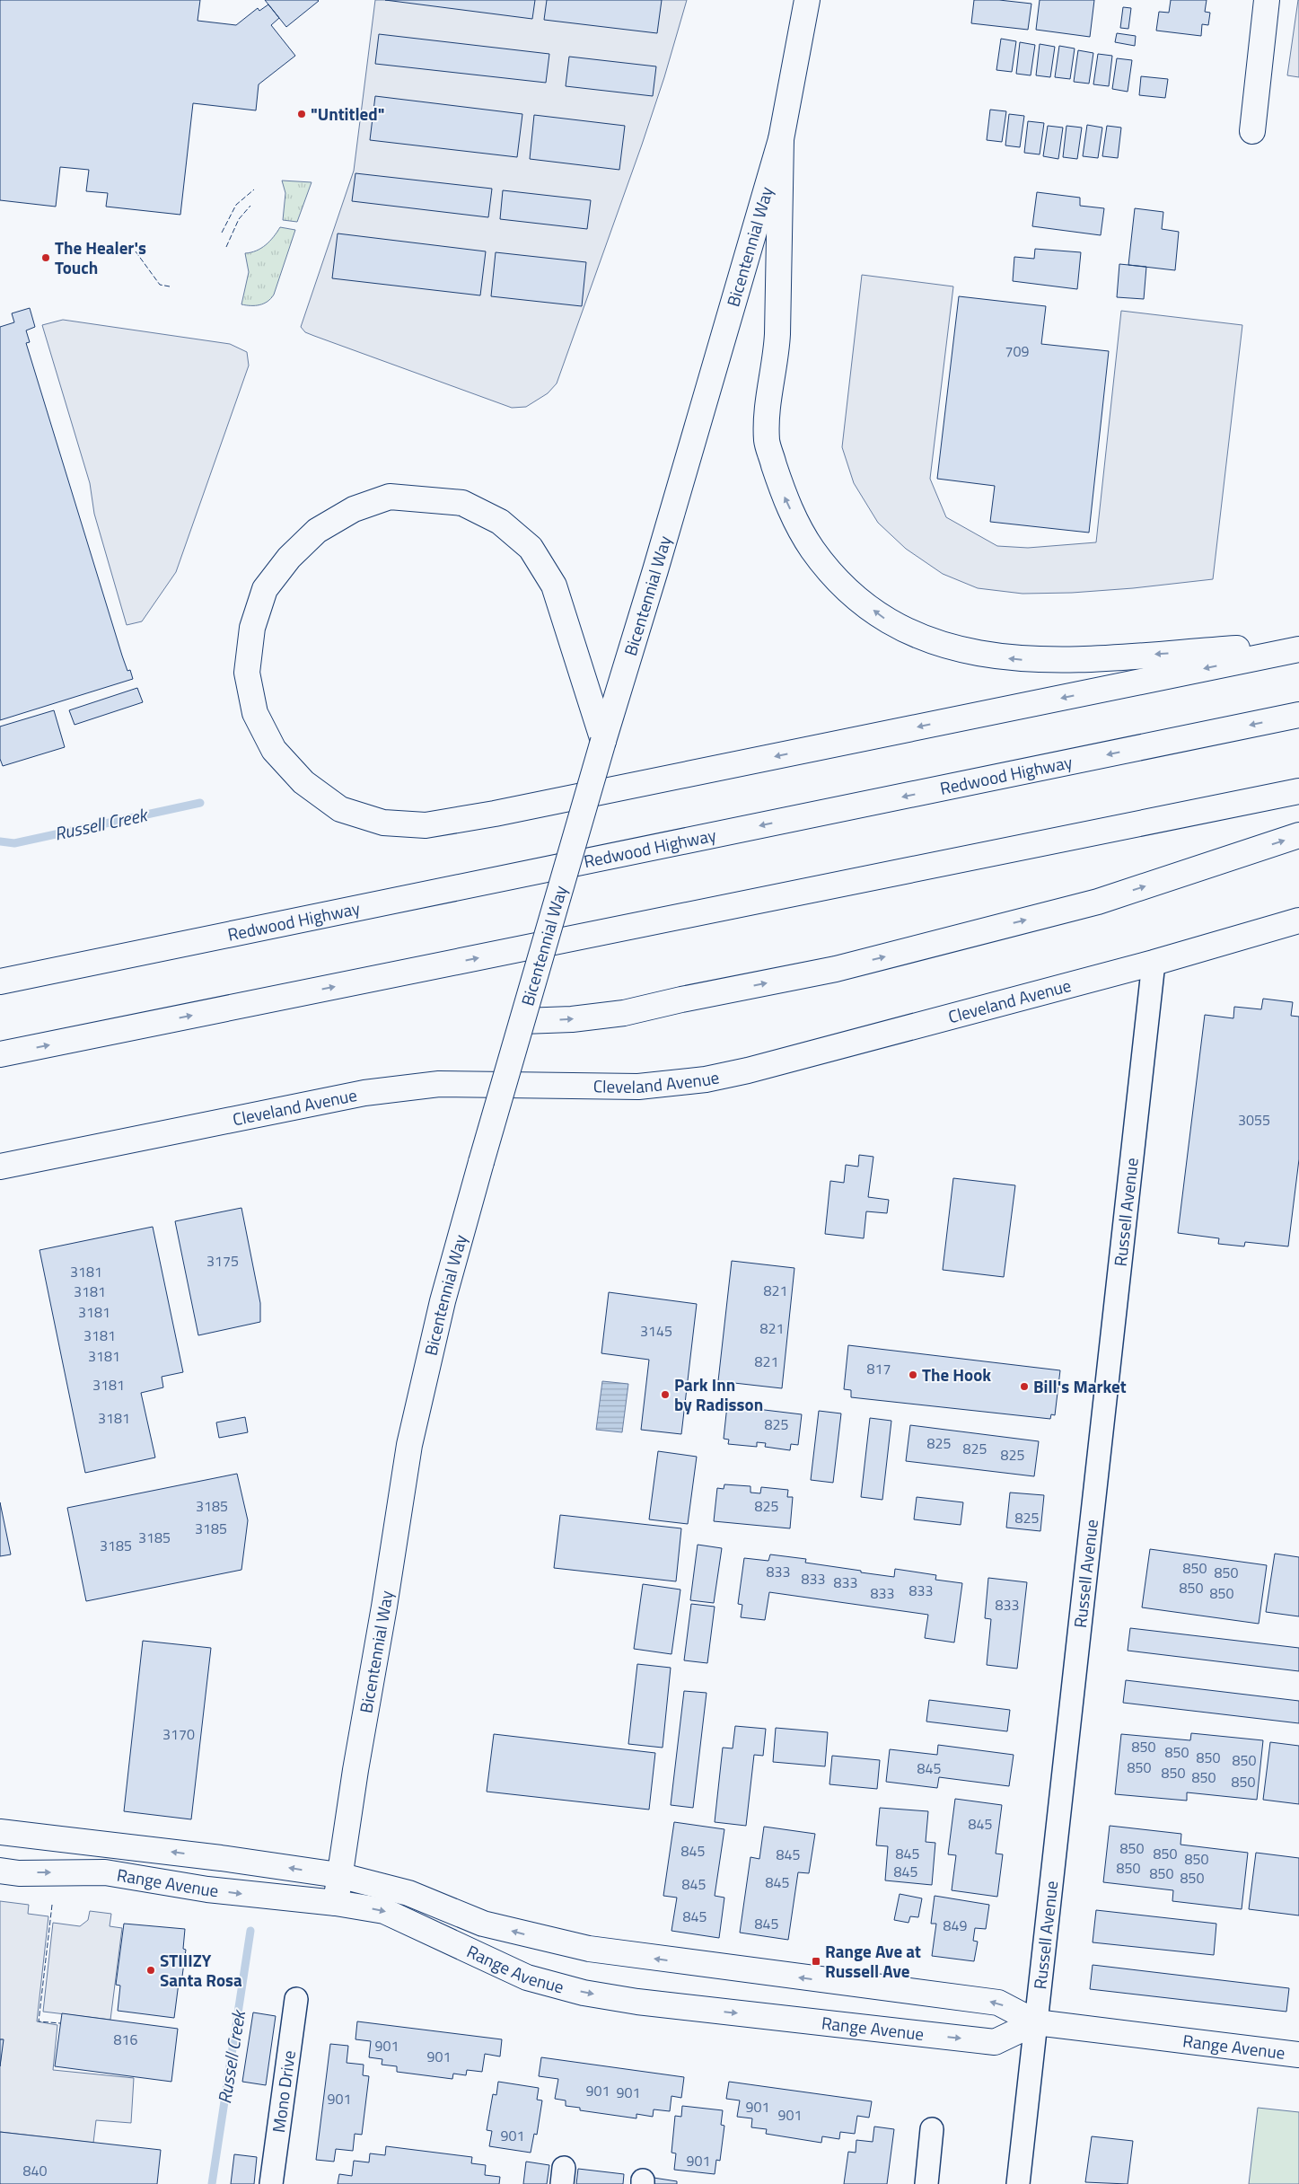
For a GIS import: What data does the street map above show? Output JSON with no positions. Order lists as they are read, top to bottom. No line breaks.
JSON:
{"streets":{"main road":["Bicentennial Way","Redwood Highway","Cleveland Avenue","Range Avenue"],"street":["Russell Avenue","Mono Drive"]},"crossings":[["Bicentennial Way","Range Avenue"],["Cleveland Avenue","Russell Avenue"],["Russell Avenue","Range Avenue"]],"water":["Russell Creek"],"places":{"other":["\"Untitled\"","The Healer's Touch","The Hook","Bill's Market","Park Inn by Radisson","STIIIZY Santa Rosa"],"transit":["Range Ave at Russell Ave"]},"house_numbers":["709","3055","3175","3181","821","3181","3181","821","3145","3181","3181","821","817","3181","3181","825","825","825","825","3185","825","825","3185","3185","3185","850","833","850","833","833","850","833","833","850","833","3170","850","850","850","850","850","845","850","850","850","845","850","845","845","850","845","850","850","845","850","850","845","845","845","845","849","816","901","901","901","901","901","901","901","901","901","840"]}
